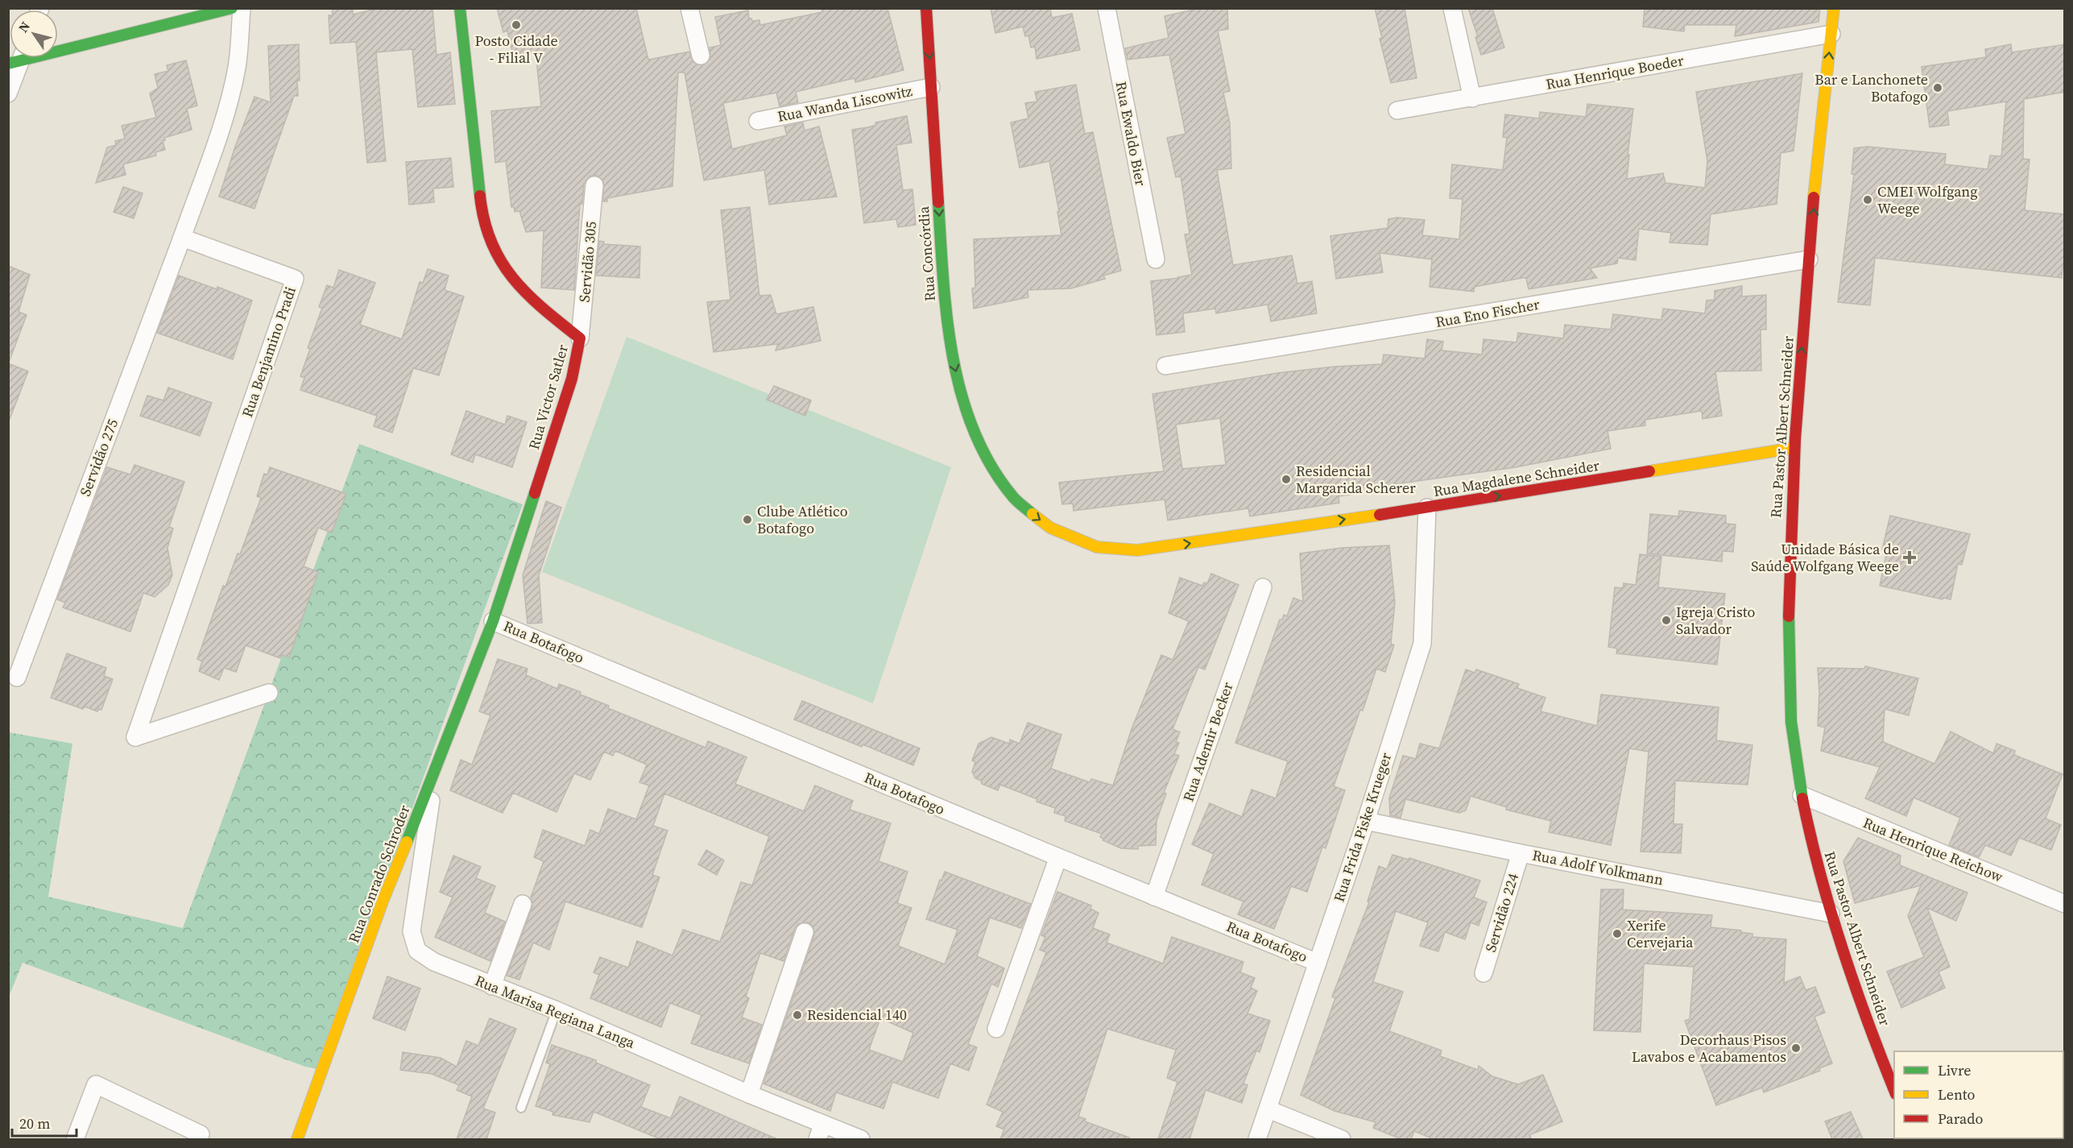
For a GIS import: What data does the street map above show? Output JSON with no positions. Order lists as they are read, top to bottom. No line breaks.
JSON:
{"streets":{"main road":["Rua Concórdia","Rua Victor Satler","Rua Pastor Albert Schneider","Rua Magdalene Schneider","Rua Conrado Schroder"],"street":["Rua Henrique Boeder","Rua Wanda Liscowitz","Rua Ewaldo Bier","Servidão 305","Rua Eno Fischer","Rua Benjamino Pradi","Servidão 275","Rua Botafogo","Rua Ademir Becker","Rua Frida Piske Krueger","Rua Henrique Reichow","Rua Adolf Volkmann","Servidão 224","Rua Marisa Regiana Langa"]},"crossings":[["Rua Henrique Boeder","Rua Pastor Albert Schneider"],["Rua Wanda Liscowitz","Rua Concórdia"],["Rua Concórdia","Rua Magdalene Schneider"],["Servidão 305","Rua Victor Satler"],["Rua Eno Fischer","Rua Pastor Albert Schneider"],["Rua Benjamino Pradi","Servidão 275"],["Rua Victor Satler","Rua Botafogo"],["Rua Victor Satler","Rua Conrado Schroder"],["Rua Pastor Albert Schneider","Rua Magdalene Schneider"],["Rua Pastor Albert Schneider","Rua Henrique Reichow"],["Rua Pastor Albert Schneider","Rua Adolf Volkmann"],["Rua Magdalene Schneider","Rua Frida Piske Krueger"],["Rua Botafogo","Rua Ademir Becker"],["Rua Botafogo","Rua Frida Piske Krueger"],["Rua Botafogo","Rua Conrado Schroder"],["Rua Frida Piske Krueger","Rua Adolf Volkmann"],["Rua Adolf Volkmann","Servidão 224"],["Rua Conrado Schroder","Rua Marisa Regiana Langa"]],"one_way":["Rua Concórdia","Rua Pastor Albert Schneider","Rua Magdalene Schneider"],"places":{"other":["Posto Cidade - Filial V","Bar e Lanchonete Botafogo","CMEI Wolfgang Weege","Residencial Margarida Scherer","Clube Atlético Botafogo","Igreja Cristo Salvador","Xerife Cervejaria","Residencial 140","Decorhaus Pisos Lavabos e Acabamentos"],"health":["Unidade Básica de Saúde Wolfgang Weege"]},"legend":["Livre","Lento","Parado"],"scale_bar":"20 m","north":"top left"}
